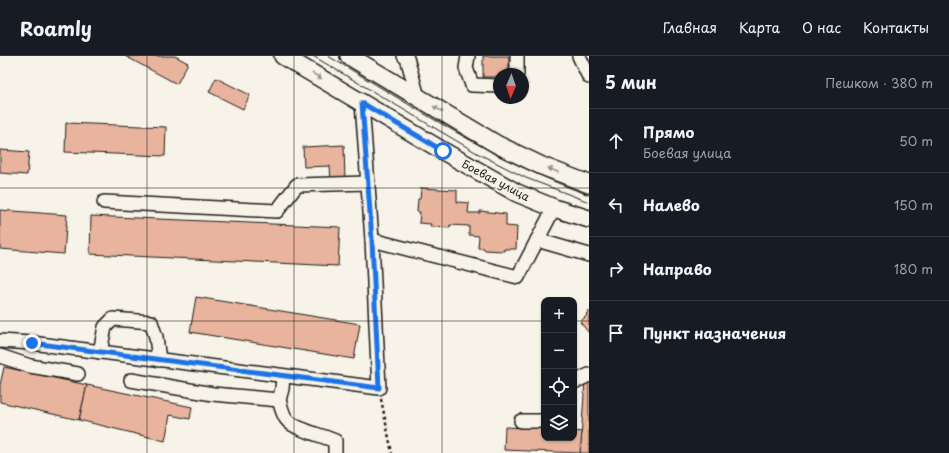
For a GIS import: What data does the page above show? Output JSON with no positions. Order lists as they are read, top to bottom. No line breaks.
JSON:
{"streets":{"main road":["Боевая улица"]},"north":"bottom","page":{"header":"Roamly","nav":["Главная","Карта","О нас","Контакты"],"heading":["5 мин","Пешком · 380 m"],"list":[["Прямо","Боевая улица","50 m"],["Налево","150 m"],["Направо","180 m"],"Пункт назначения"],"map_buttons":["+","−"]}}
